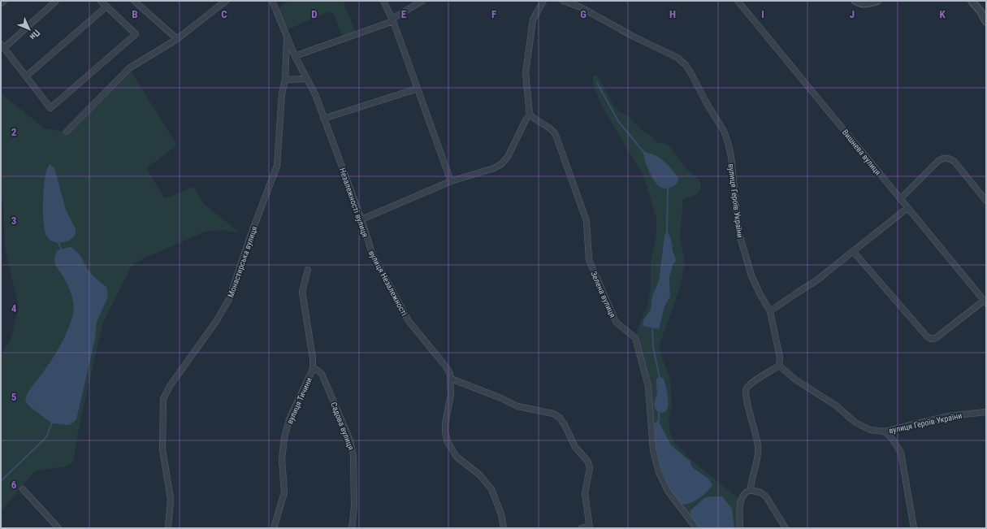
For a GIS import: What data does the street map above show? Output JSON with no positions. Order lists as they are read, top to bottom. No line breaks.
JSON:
{"streets":{"street":["Вишнева вулиця","вулиця Героїв України","Незалежності вулиця","Монастирська вулиця","Зелена вулиця","вулиця Тичини","Садова вулиця"]},"crossings":[["Незалежності вулиця","Монастирська вулиця"],["вулиця Тичини","Садова вулиця"]],"north":"bottom right","grid":{"columns":["B","C","D","E","F","G","H","I","J","K"],"rows":["2","3","4","5","6"]}}
